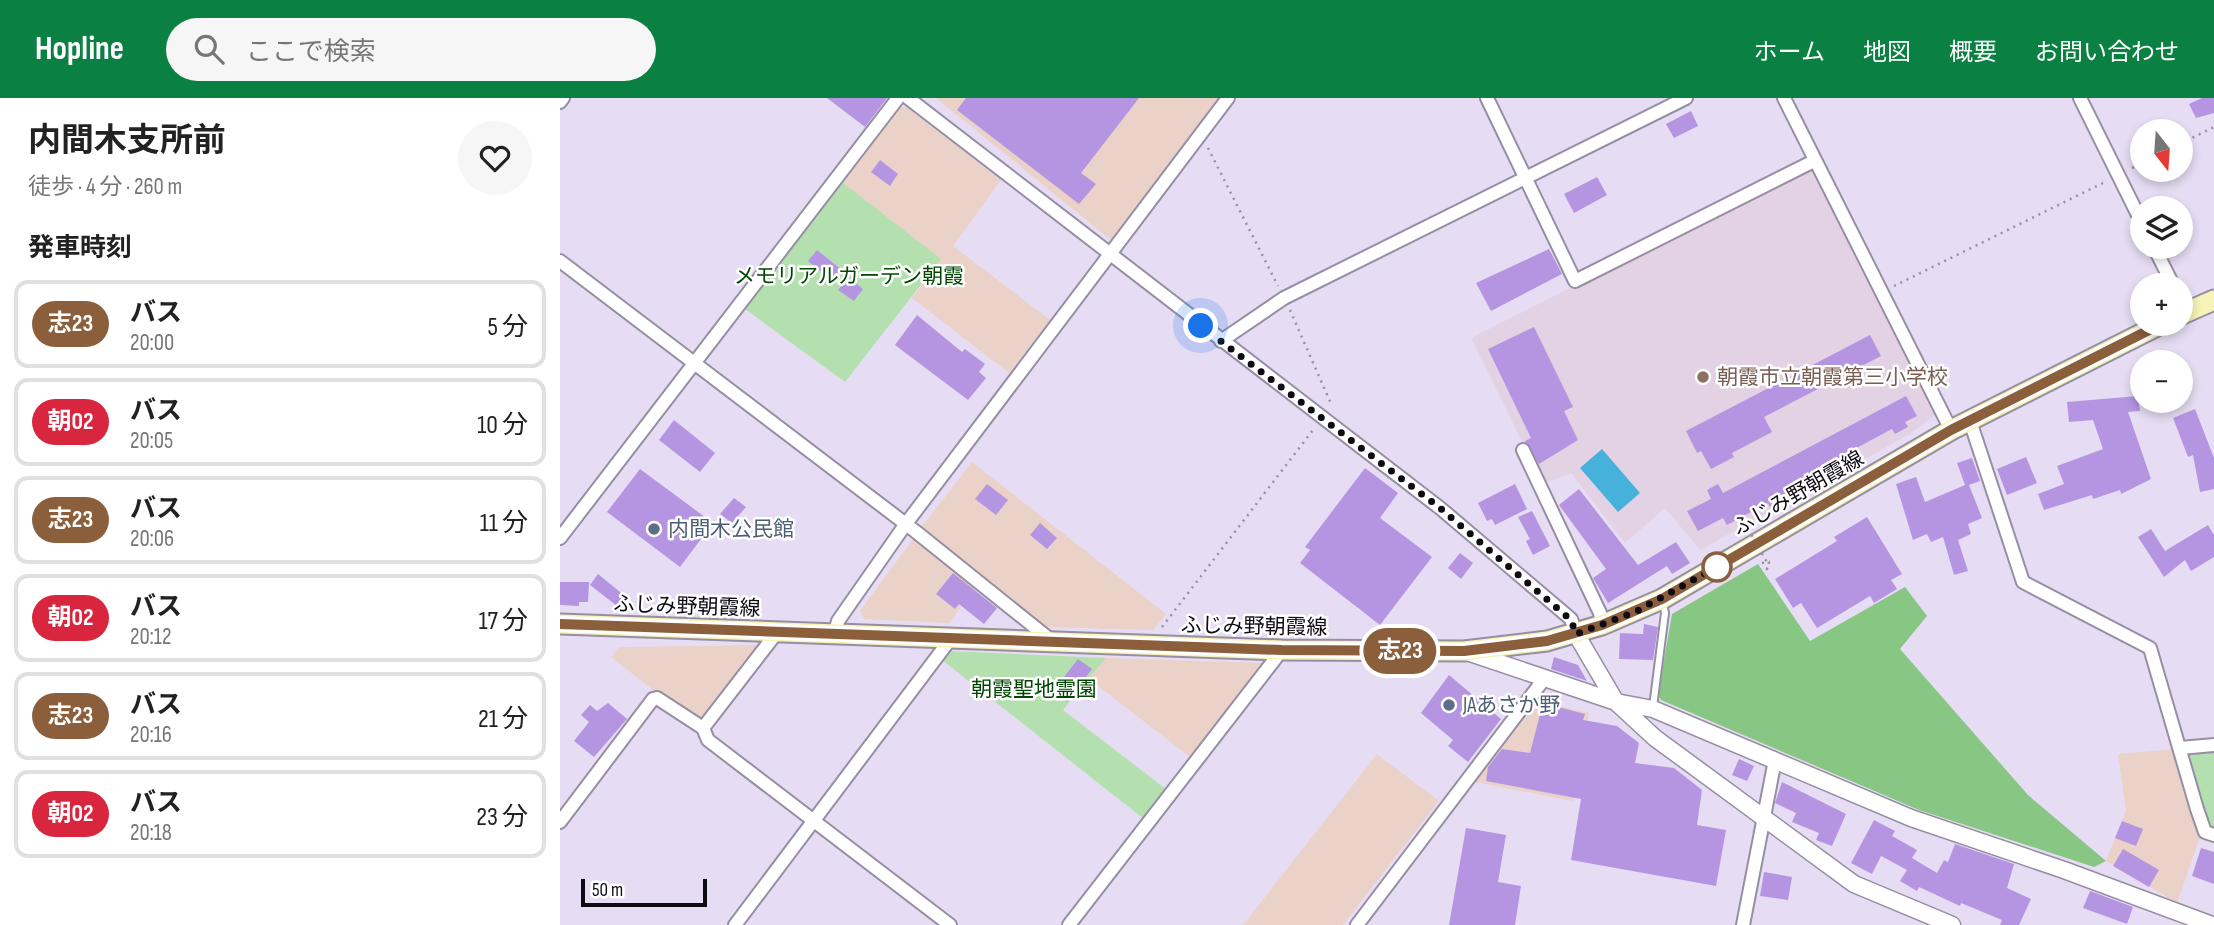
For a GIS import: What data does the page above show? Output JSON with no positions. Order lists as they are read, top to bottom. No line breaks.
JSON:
{"streets":{"main road":["ふじみ野朝霞線"]},"parks":["メモリアルガーデン朝霞","朝霞聖地霊園"],"places":["朝霞市立朝霞第三小学校","内間木公民館","JAあさか野"],"lines":["bus line 志23"],"scale_bar":"50 m","north":"bottom","page":{"header":"Hopline","search":"ここで検索","nav":["ホーム","地図","概要","お問い合わせ"],"heading":[["内間木支所前","徒歩 · 4 分 · 260 m"],"発車時刻"],"on_map":"志23","map_buttons":["+","−"],"list":[{"mark":"志23","name":"バス","note":"20:00","value":"5 分"},{"mark":"朝02","name":"バス","note":"20:05","value":"10 分"},{"mark":"志23","name":"バス","note":"20:06","value":"11 分"},{"mark":"朝02","name":"バス","note":"20:12","value":"17 分"},{"mark":"志23","name":"バス","note":"20:16","value":"21 分"},{"mark":"朝02","name":"バス","note":"20:18","value":"23 分"}],"scale":"50 m"}}
